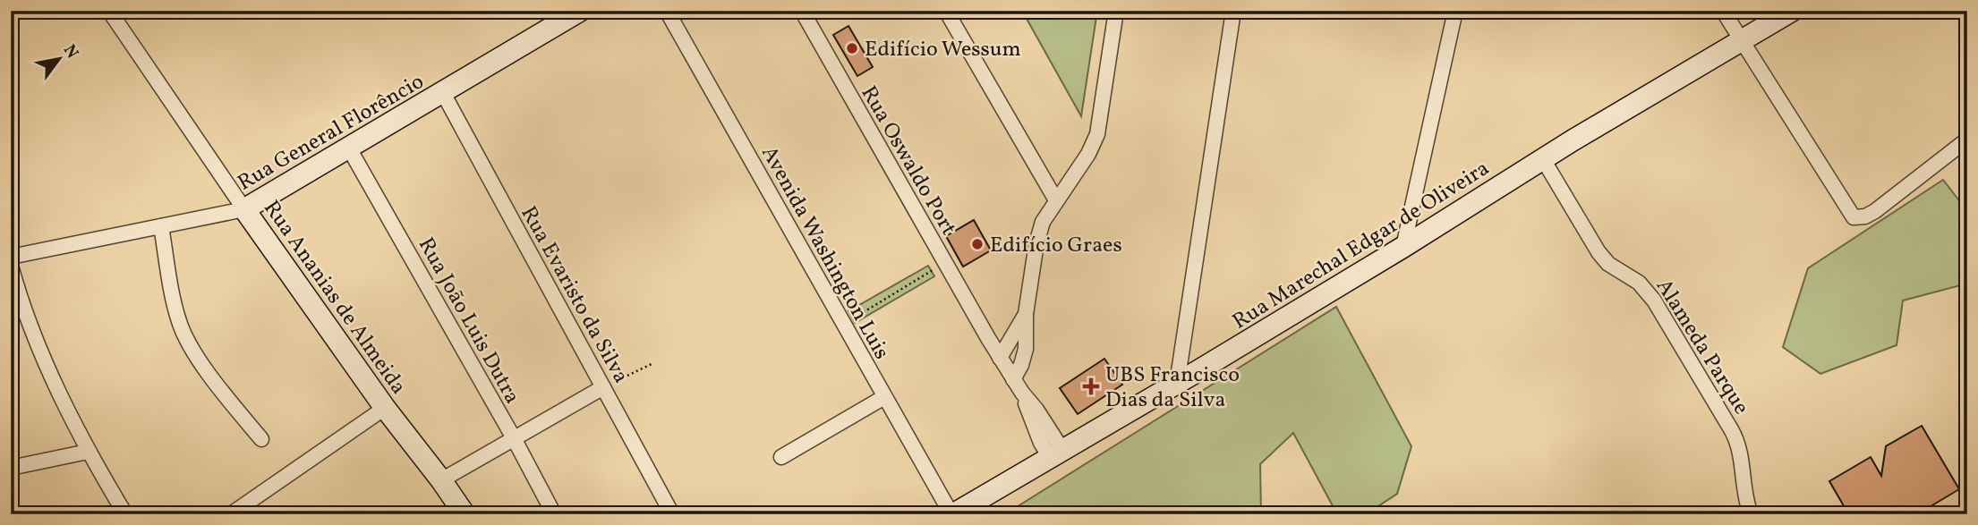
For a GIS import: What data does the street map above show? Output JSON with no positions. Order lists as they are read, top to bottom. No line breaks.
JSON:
{"streets":{"main road":["Rua General Florêncio","Rua Marechal Edgar de Oliveira","Rua Ananias de Almeida"],"street":["Rua Oswaldo Port","Avenida Washington Luis","Rua Evaristo da Silva","Rua João Luis Dutra","Alameda Parque"]},"crossings":[["Rua General Florêncio","Rua Evaristo da Silva"],["Rua General Florêncio","Rua Ananias de Almeida"],["Rua General Florêncio","Rua João Luis Dutra"],["Rua Oswaldo Port","Rua Marechal Edgar de Oliveira"],["Rua Marechal Edgar de Oliveira","Avenida Washington Luis"],["Rua Marechal Edgar de Oliveira","Alameda Parque"]],"places":{"other":["Edifício Wessum","Edifício Graes"],"health":["UBS Francisco Dias da Silva"]},"north":"top right"}
